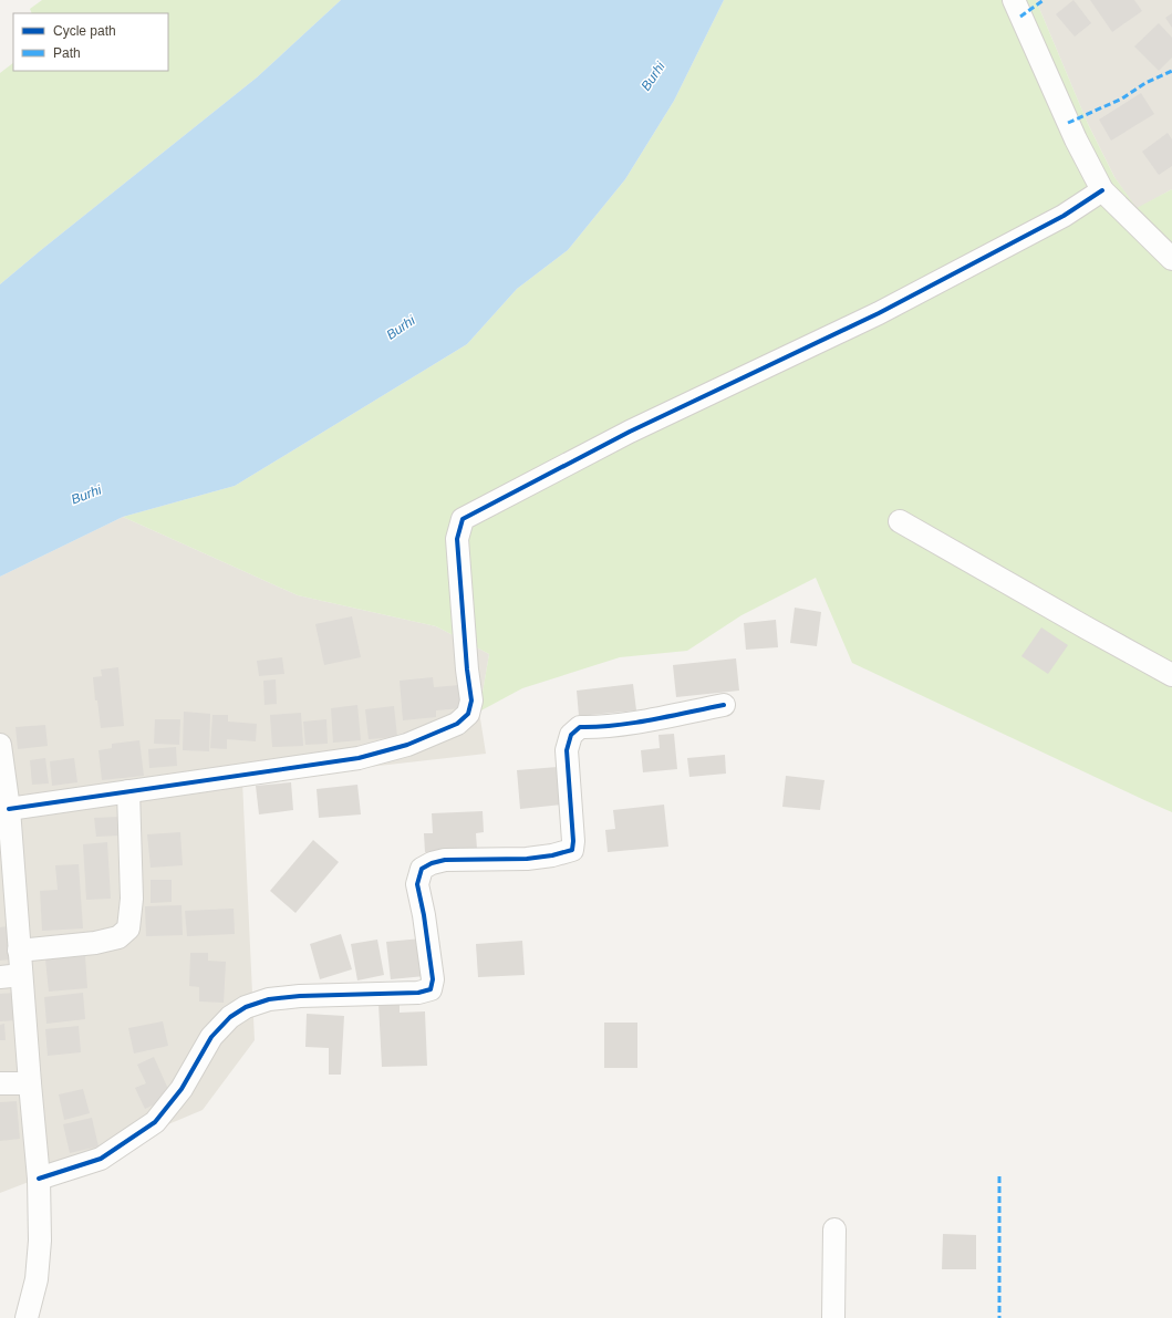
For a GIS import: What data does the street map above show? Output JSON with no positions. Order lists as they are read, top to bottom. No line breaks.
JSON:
{"water":["Burhi"],"legend":["Cycle path","Path"]}
